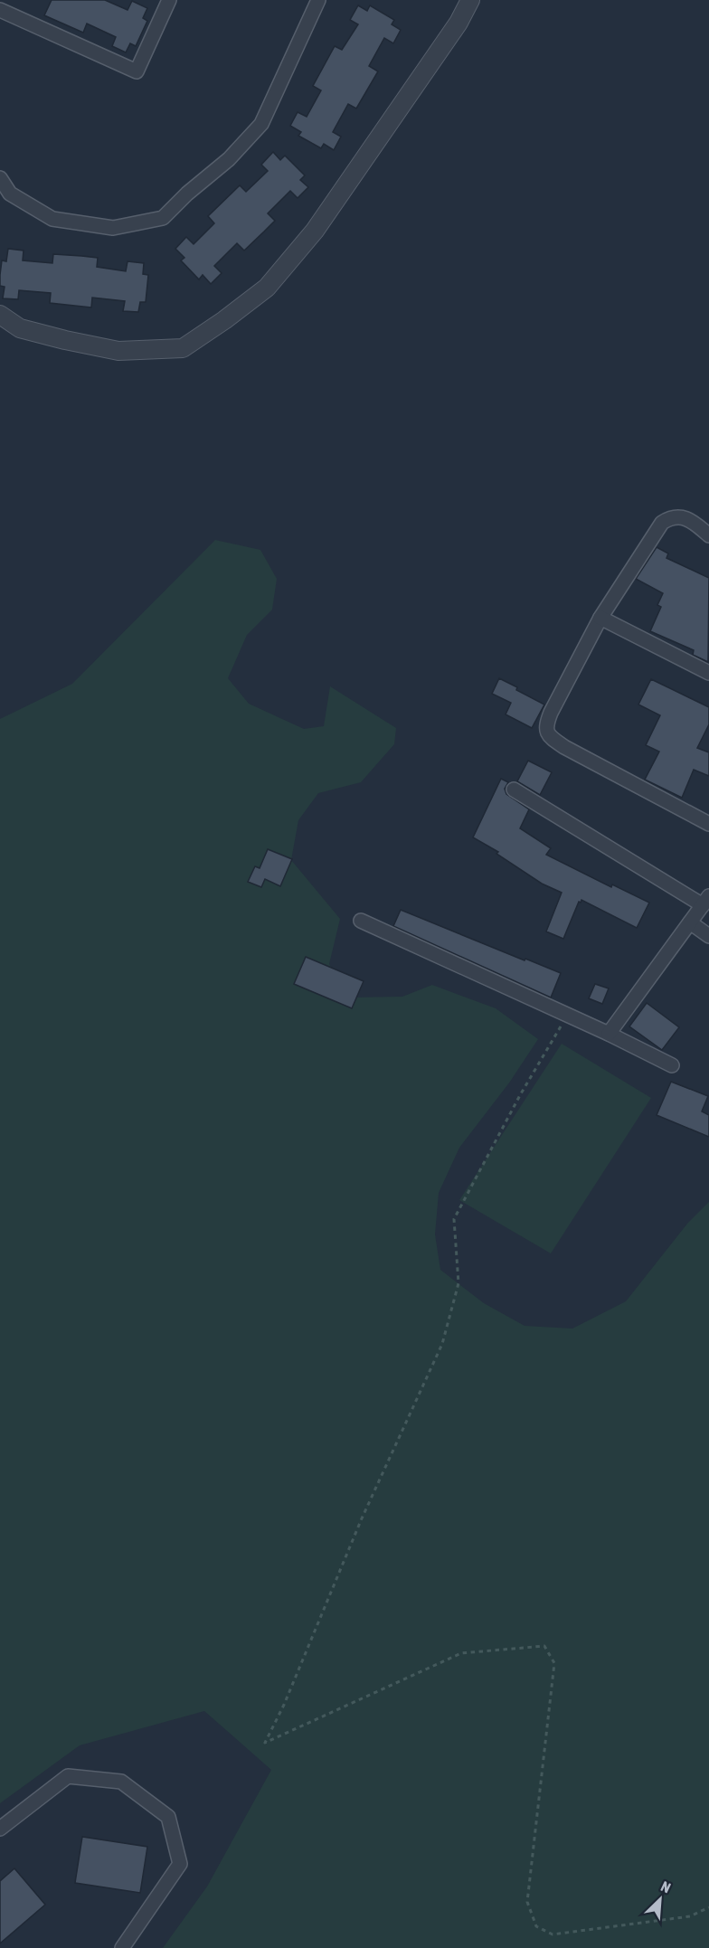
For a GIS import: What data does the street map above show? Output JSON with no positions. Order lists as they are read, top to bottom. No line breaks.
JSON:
{"north":"top right"}
